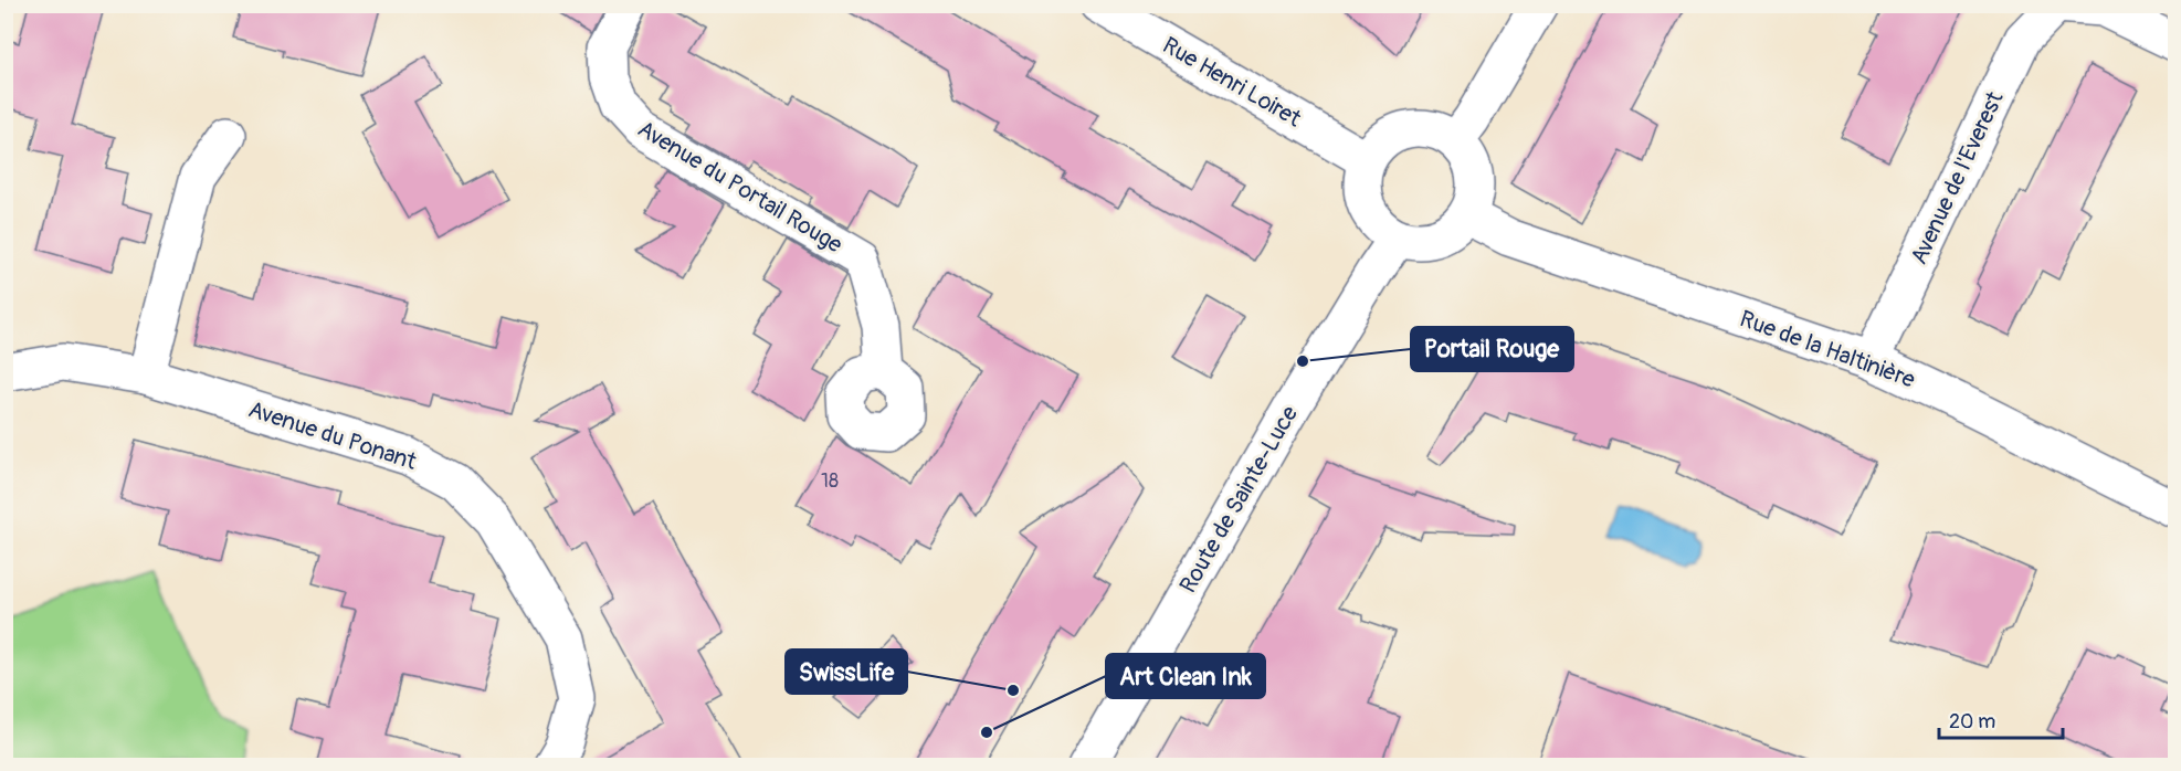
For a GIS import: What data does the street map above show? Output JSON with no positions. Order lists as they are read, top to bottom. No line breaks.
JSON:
{"streets":{"street":["Rue Henri Loiret","Avenue de l'Everest","Avenue du Portail Rouge","Rue de la Haltinière","Avenue du Ponant","Route de Sainte-Luce"]},"crossings":[["Rue Henri Loiret","Rue de la Haltinière"],["Rue Henri Loiret","Route de Sainte-Luce"],["Avenue de l'Everest","Rue de la Haltinière"],["Rue de la Haltinière","Route de Sainte-Luce"]],"places":["Portail Rouge","SwissLife","Art Clean Ink"],"house_numbers":["18"],"scale_bar":"20 m"}
